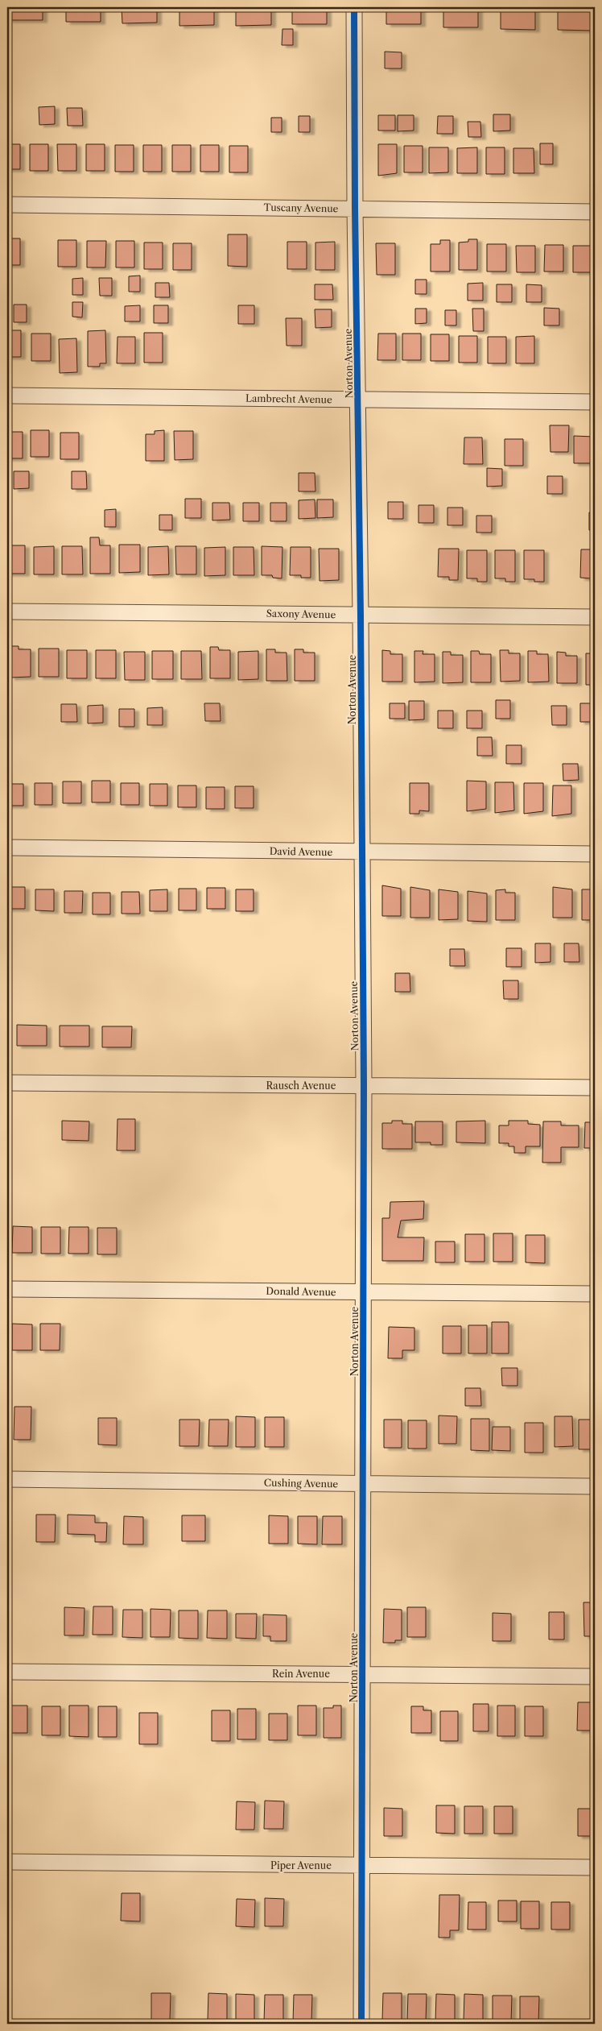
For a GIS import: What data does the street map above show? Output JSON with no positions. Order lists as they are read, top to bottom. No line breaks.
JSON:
{"streets":{"street":["Tuscany Avenue","Norton Avenue","Lambrecht Avenue","Saxony Avenue","David Avenue","Rausch Avenue","Donald Avenue","Cushing Avenue","Rein Avenue","Piper Avenue"]},"crossings":[["Tuscany Avenue","Norton Avenue"],["Norton Avenue","Lambrecht Avenue"],["Norton Avenue","Saxony Avenue"],["Norton Avenue","David Avenue"],["Norton Avenue","Rausch Avenue"],["Norton Avenue","Donald Avenue"],["Norton Avenue","Cushing Avenue"],["Norton Avenue","Rein Avenue"],["Norton Avenue","Piper Avenue"]]}
